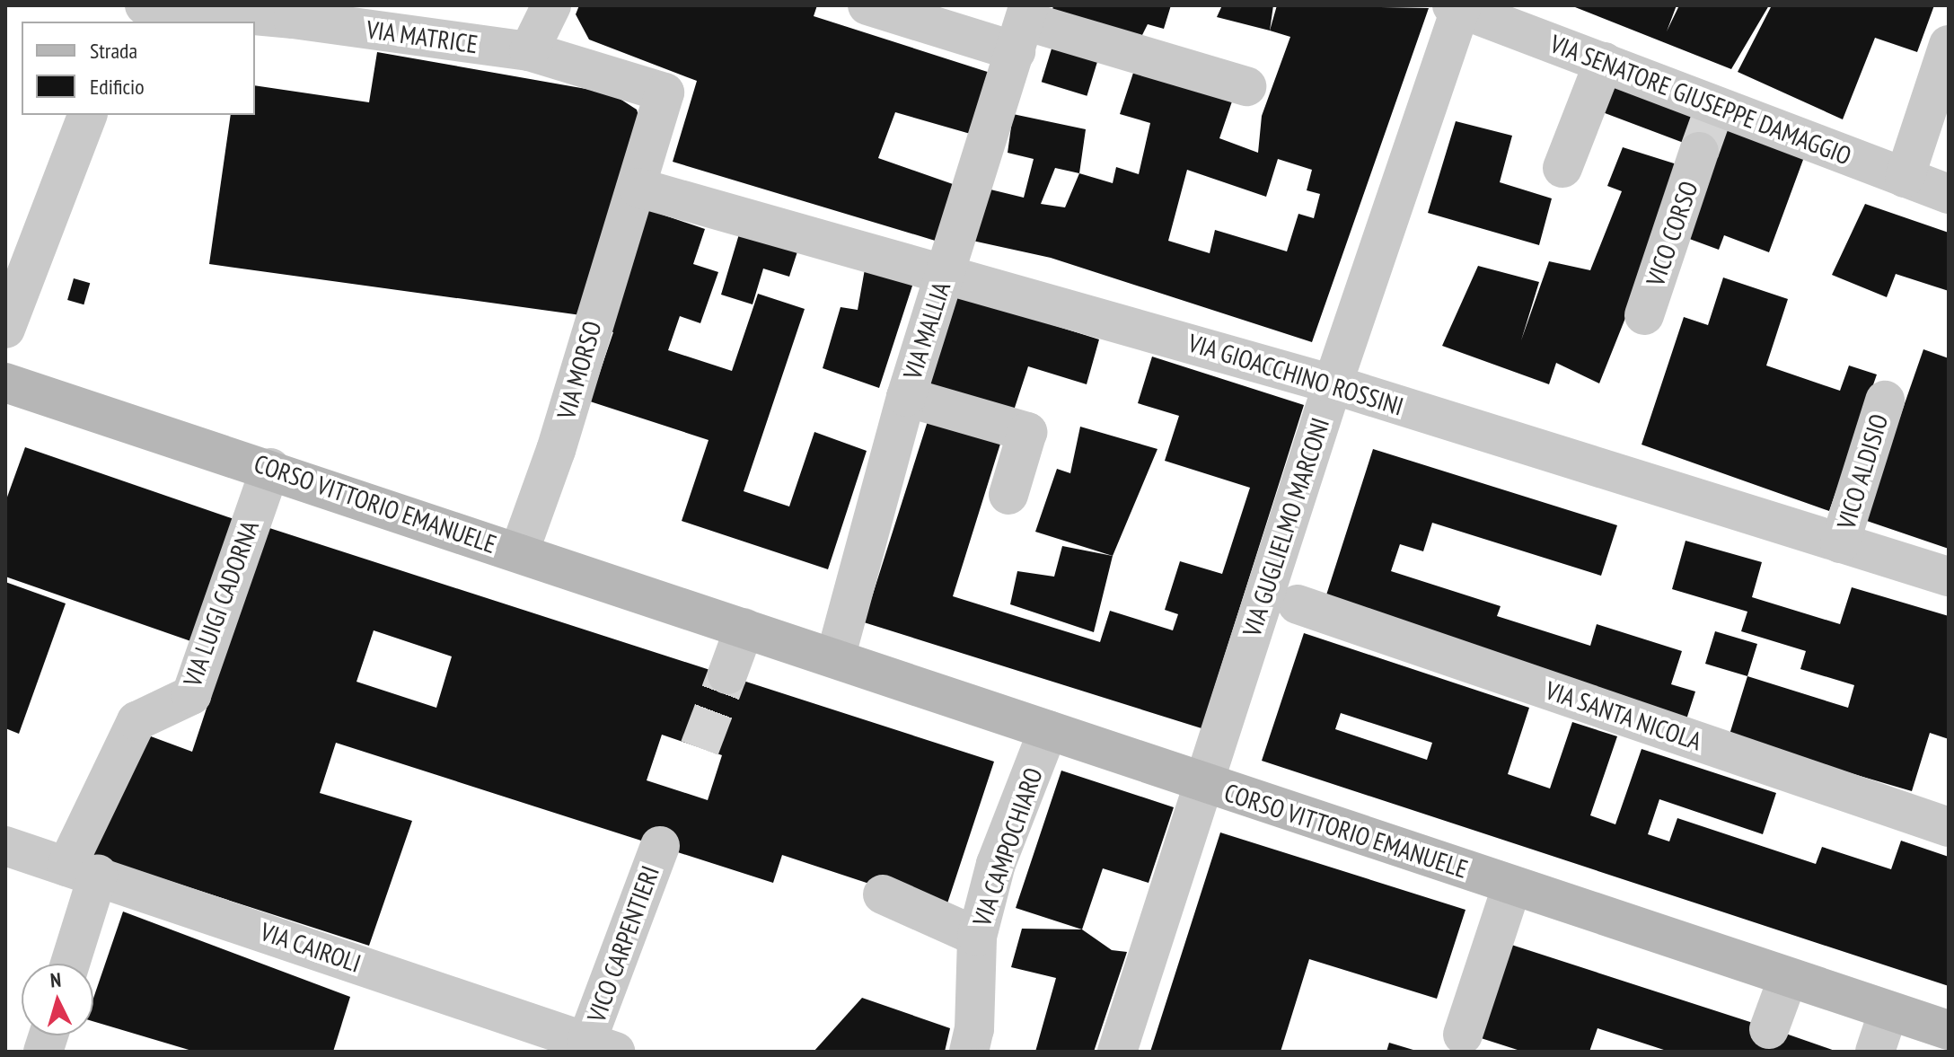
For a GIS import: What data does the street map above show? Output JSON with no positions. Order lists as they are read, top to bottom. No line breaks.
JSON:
{"streets":{"street":["VIA MATRICE","VIA SENATORE GIUSEPPE DAMAGGIO","VICO CORSO","VIA MALLIA","VIA MORSO","VIA GIOACCHINO ROSSINI","VICO ALDISIO","CORSO VITTORIO EMANUELE","VIA GUGLIELMO MARCONI","VIA LUIGI CADORNA","VIA SANTA NICOLA","VIA CAMPOCHIARO","VICO CARPENTIERI","VIA CAIROLI"]},"crossings":[["VIA MATRICE","VIA MORSO"],["VIA MATRICE","VIA GIOACCHINO ROSSINI"],["VIA SENATORE GIUSEPPE DAMAGGIO","VIA GUGLIELMO MARCONI"],["VIA MALLIA","VIA GIOACCHINO ROSSINI"],["VIA MALLIA","CORSO VITTORIO EMANUELE"],["VIA MORSO","VIA GIOACCHINO ROSSINI"],["VIA MORSO","CORSO VITTORIO EMANUELE"],["VIA GIOACCHINO ROSSINI","VICO ALDISIO"],["VIA GIOACCHINO ROSSINI","VIA GUGLIELMO MARCONI"],["CORSO VITTORIO EMANUELE","VIA GUGLIELMO MARCONI"],["CORSO VITTORIO EMANUELE","VIA LUIGI CADORNA"],["CORSO VITTORIO EMANUELE","VIA CAMPOCHIARO"],["VIA LUIGI CADORNA","VIA CAIROLI"],["VICO CARPENTIERI","VIA CAIROLI"]],"legend":["Strada","Edificio"],"north":"top"}
